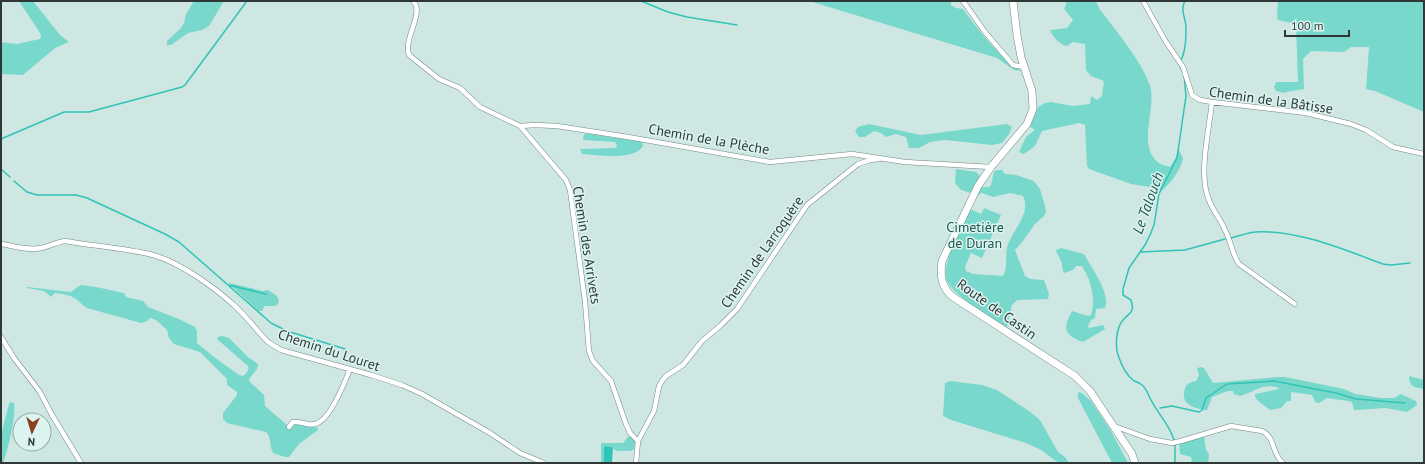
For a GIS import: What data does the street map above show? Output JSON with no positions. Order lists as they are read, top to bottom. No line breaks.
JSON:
{"streets":{"street":["Chemin de la Bâtisse","Chemin de la Plèche","Chemin des Arrivets","Chemin de Larroquère","Route de Castin","Chemin du Louret"]},"crossings":[["Chemin de la Plèche","Chemin des Arrivets"],["Chemin de la Plèche","Chemin de Larroquère"],["Chemin de la Plèche","Route de Castin"],["Chemin des Arrivets","Chemin de Larroquère"]],"water":["Le Talouch"],"parks":["Cimetière de Duran"],"scale_bar":"100 m","north":"bottom"}
